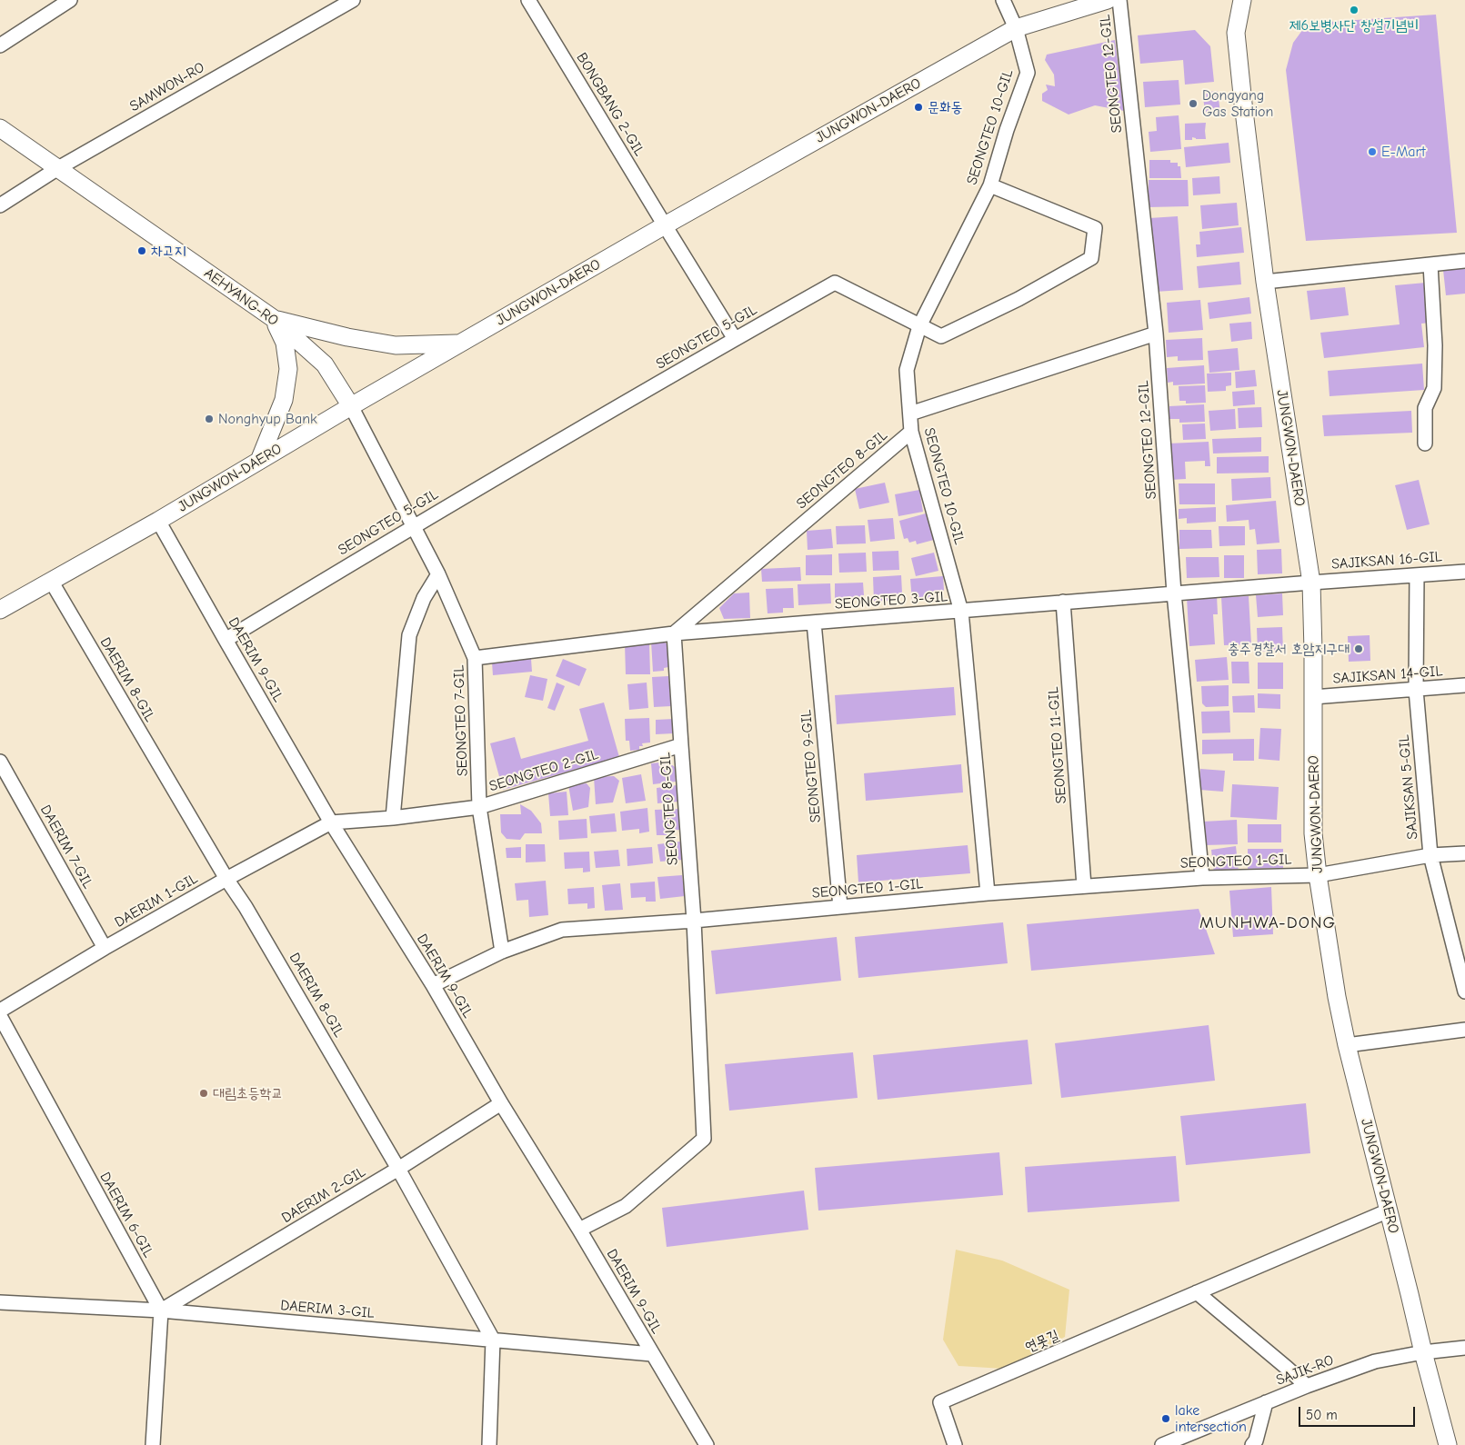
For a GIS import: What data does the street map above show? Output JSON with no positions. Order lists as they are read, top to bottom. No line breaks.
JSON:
{"streets":{"street":["SEONGTEO 12-GIL","SAMWON-RO","BONGBANG 2-GIL","JUNGWON-DAERO","SEONGTEO 10-GIL","AEHYANG-RO","SEONGTEO 5-GIL","SEONGTEO 8-GIL","SAJIKSAN 16-GIL","SEONGTEO 3-GIL","DAERIM 9-GIL","SAJIKSAN 14-GIL","DAERIM 8-GIL","SEONGTEO 7-GIL","SEONGTEO 11-GIL","SEONGTEO 9-GIL","SEONGTEO 2-GIL","SAJIKSAN 5-GIL","DAERIM 7-GIL","SEONGTEO 1-GIL","DAERIM 1-GIL","DAERIM 2-GIL","DAERIM 6-GIL","DAERIM 3-GIL","연못길","SAJIK-RO"]},"crossings":[["SEONGTEO 12-GIL","SEONGTEO 3-GIL"],["SEONGTEO 12-GIL","SEONGTEO 1-GIL"],["SAMWON-RO","AEHYANG-RO"],["BONGBANG 2-GIL","JUNGWON-DAERO"],["BONGBANG 2-GIL","SEONGTEO 5-GIL"],["JUNGWON-DAERO","SEONGTEO 10-GIL"],["JUNGWON-DAERO","AEHYANG-RO"],["JUNGWON-DAERO","SAJIKSAN 16-GIL"],["JUNGWON-DAERO","SEONGTEO 3-GIL"],["JUNGWON-DAERO","DAERIM 9-GIL"],["JUNGWON-DAERO","SAJIKSAN 14-GIL"],["JUNGWON-DAERO","DAERIM 8-GIL"],["JUNGWON-DAERO","SEONGTEO 7-GIL"],["JUNGWON-DAERO","SEONGTEO 1-GIL"],["JUNGWON-DAERO","연못길"],["JUNGWON-DAERO","SAJIK-RO"],["SEONGTEO 10-GIL","SEONGTEO 5-GIL"],["SEONGTEO 10-GIL","SEONGTEO 8-GIL"],["SEONGTEO 10-GIL","SEONGTEO 3-GIL"],["SEONGTEO 10-GIL","SEONGTEO 1-GIL"],["AEHYANG-RO","SEONGTEO 7-GIL"],["SEONGTEO 5-GIL","DAERIM 9-GIL"],["SEONGTEO 5-GIL","SEONGTEO 7-GIL"],["SEONGTEO 8-GIL","SEONGTEO 3-GIL"],["SEONGTEO 8-GIL","DAERIM 9-GIL"],["SEONGTEO 8-GIL","SEONGTEO 2-GIL"],["SEONGTEO 8-GIL","SEONGTEO 1-GIL"],["SAJIKSAN 16-GIL","SEONGTEO 3-GIL"],["SAJIKSAN 16-GIL","SAJIKSAN 5-GIL"],["SEONGTEO 3-GIL","SEONGTEO 7-GIL"],["SEONGTEO 3-GIL","SEONGTEO 11-GIL"],["SEONGTEO 3-GIL","SEONGTEO 9-GIL"],["DAERIM 9-GIL","SEONGTEO 2-GIL"],["DAERIM 9-GIL","SEONGTEO 1-GIL"],["DAERIM 9-GIL","DAERIM 1-GIL"],["DAERIM 9-GIL","DAERIM 2-GIL"],["DAERIM 9-GIL","DAERIM 3-GIL"],["SAJIKSAN 14-GIL","SAJIKSAN 5-GIL"],["DAERIM 8-GIL","DAERIM 1-GIL"],["DAERIM 8-GIL","DAERIM 2-GIL"],["DAERIM 8-GIL","DAERIM 3-GIL"],["SEONGTEO 7-GIL","SEONGTEO 2-GIL"],["SEONGTEO 7-GIL","SEONGTEO 1-GIL"],["SEONGTEO 11-GIL","SEONGTEO 1-GIL"],["SEONGTEO 9-GIL","SEONGTEO 1-GIL"],["SEONGTEO 2-GIL","DAERIM 1-GIL"],["SAJIKSAN 5-GIL","SEONGTEO 1-GIL"],["DAERIM 7-GIL","DAERIM 1-GIL"],["DAERIM 2-GIL","DAERIM 6-GIL"],["DAERIM 2-GIL","DAERIM 3-GIL"],["DAERIM 6-GIL","DAERIM 3-GIL"]],"districts":["MUNHWA-DONG"],"places":["제6보병사단 창설기념비","Dongyang Gas Station","문화동","E-Mart","차고지","Nonghyup Bank","충주경찰서 호암지구대","대림초등학교","lake intersection"],"scale_bar":"50 m"}
